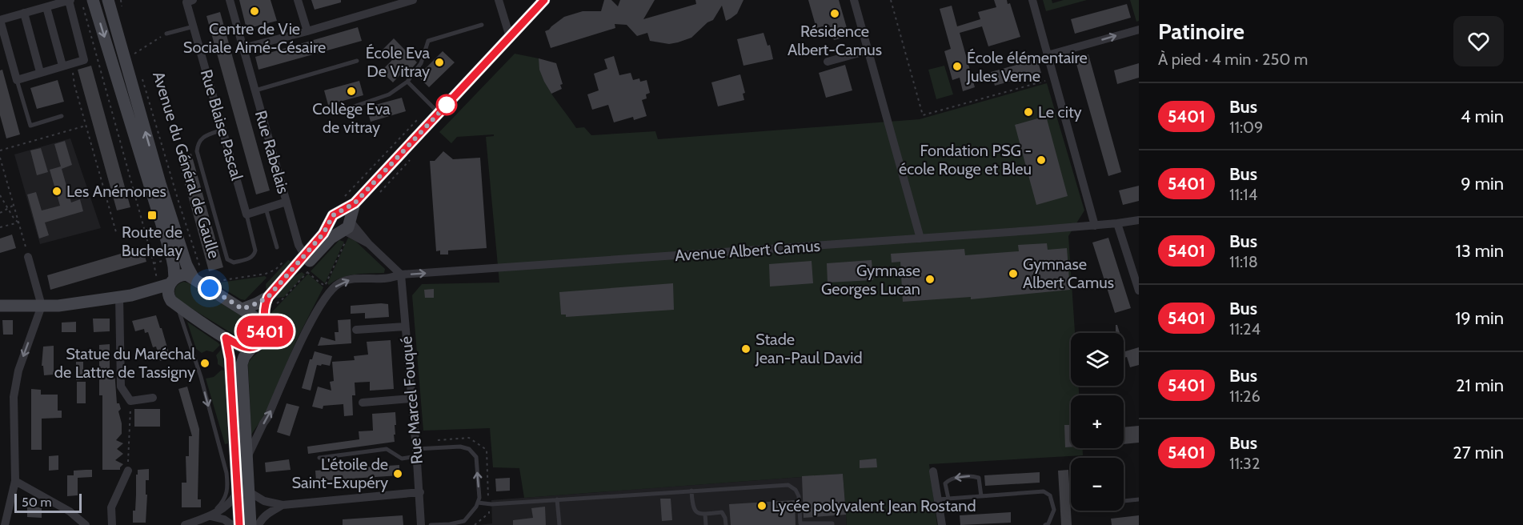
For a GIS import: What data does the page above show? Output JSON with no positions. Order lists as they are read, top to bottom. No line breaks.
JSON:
{"streets":{"main road":["Avenue du Général de Gaulle"],"street":["Rue Blaise Pascal","Rue Rabelais","Avenue Albert Camus","Rue Marcel Fouqué"]},"crossings":[["Avenue Albert Camus","Rue Marcel Fouqué"]],"one_way":["Avenue Albert Camus"],"places":{"other":["Centre de Vie Sociale Aimé-Césaire","Résidence Albert-Camus","École Eva De Vitray","École élémentaire Jules Verne","Collège Eva de vitray","Le city","Fondation PSG - école Rouge et Bleu","Les Anémones","Gymnase Albert Camus","Gymnase Georges Lucan","Stade Jean-Paul David","Statue du Maréchal de Lattre de Tassigny","L'étoile de Saint-Exupéry","Lycée polyvalent Jean Rostand"],"transit":["Route de Buchelay"]},"lines":["bus line 5401"],"scale_bar":"50 m","page":{"on_map":"5401","heading":["Patinoire","À pied · 4 min · 250 m"],"list":[{"mark":"5401","name":"Bus","note":"11:09","value":"4 min"},{"mark":"5401","name":"Bus","note":"11:14","value":"9 min"},{"mark":"5401","name":"Bus","note":"11:18","value":"13 min"},{"mark":"5401","name":"Bus","note":"11:24","value":"19 min"},{"mark":"5401","name":"Bus","note":"11:26","value":"21 min"},{"mark":"5401","name":"Bus","note":"11:32","value":"27 min"}],"map_buttons":["+","−"],"scale":"50 m"}}
